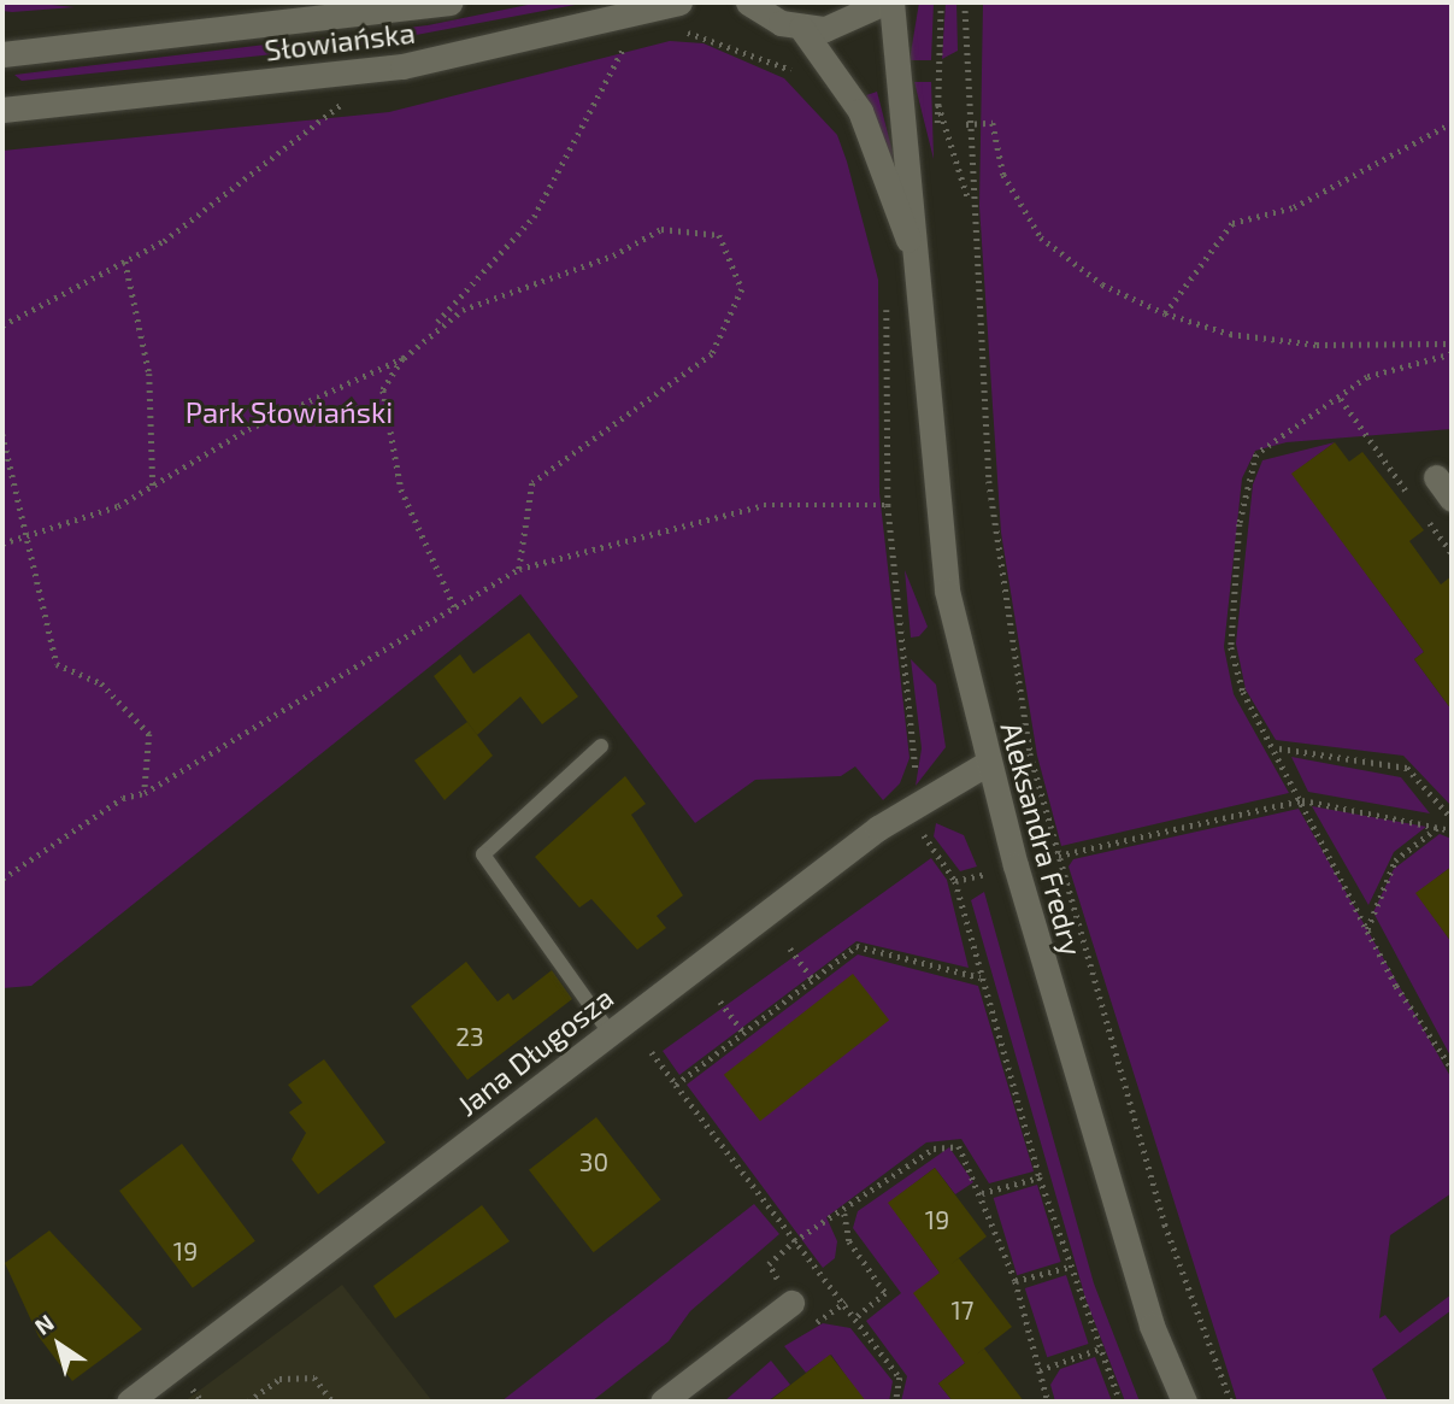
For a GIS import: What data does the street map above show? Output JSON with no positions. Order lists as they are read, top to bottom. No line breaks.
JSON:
{"streets":{"street":["Słowiańska","Aleksandra Fredry","Jana Długosza"]},"crossings":[["Aleksandra Fredry","Jana Długosza"]],"parks":["Park Słowiański"],"house_numbers":["23","30","19","19","17"],"north":"top left"}
